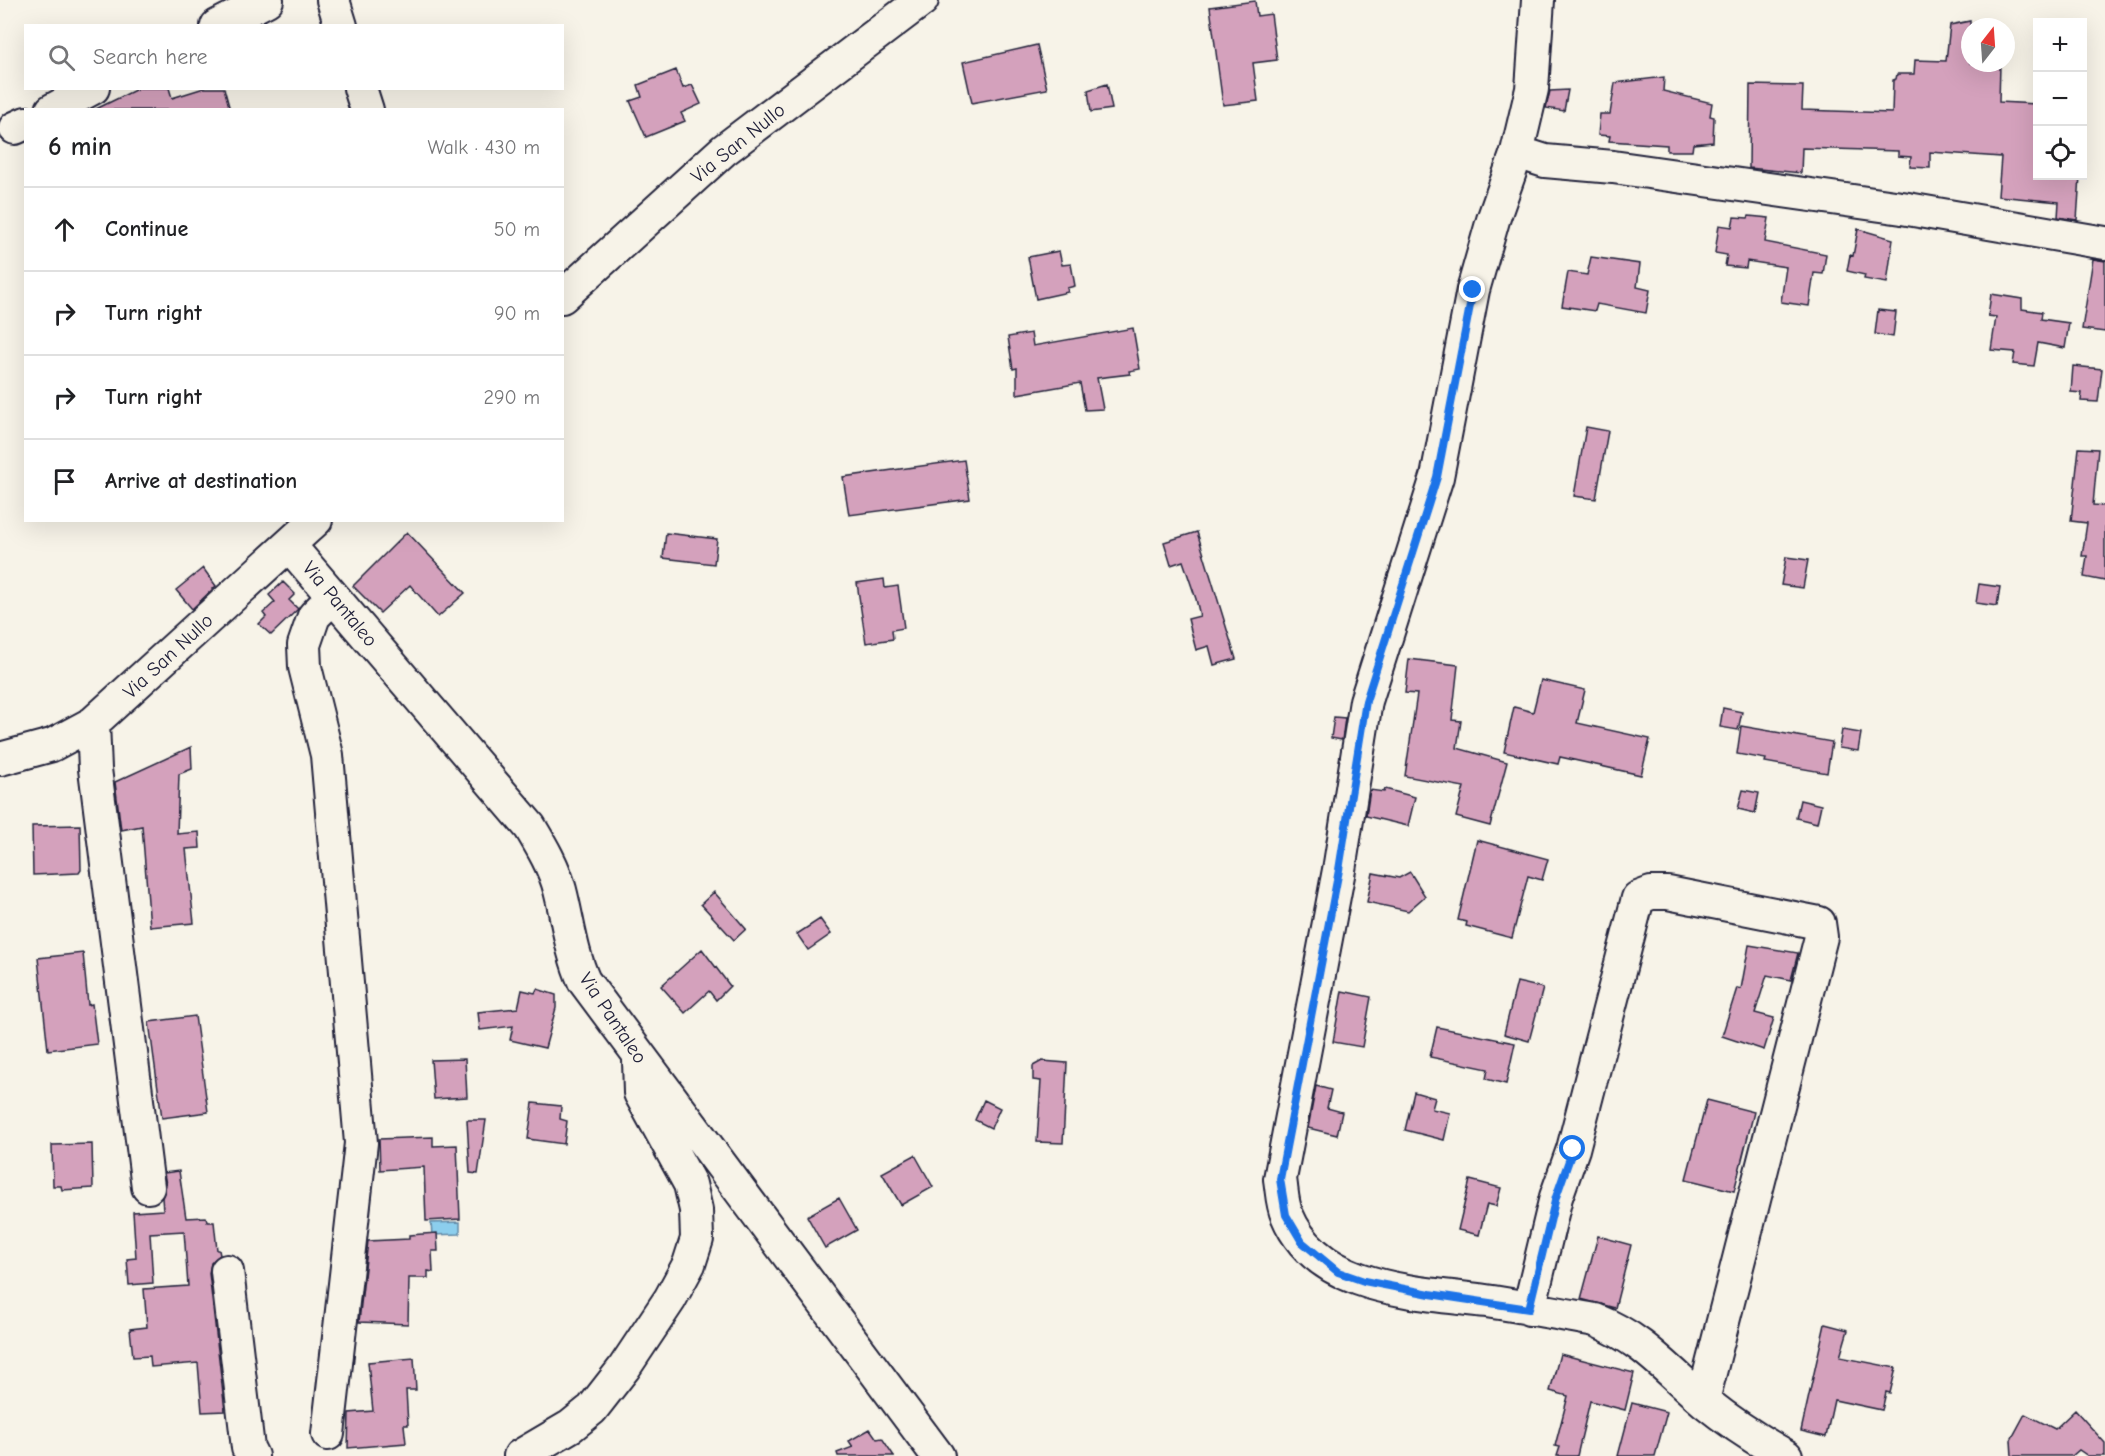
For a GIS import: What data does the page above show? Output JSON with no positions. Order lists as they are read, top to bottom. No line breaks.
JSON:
{"streets":{"street":["Via San Nullo","Via Pantaleo"]},"crossings":[["Via San Nullo","Via Pantaleo"]],"north":"top","page":{"map_buttons":["+","−"],"search":"Search here","heading":["6 min","Walk · 430 m"],"list":[["Continue","50 m"],["Turn right","90 m"],["Turn right","290 m"],"Arrive at destination"]}}
